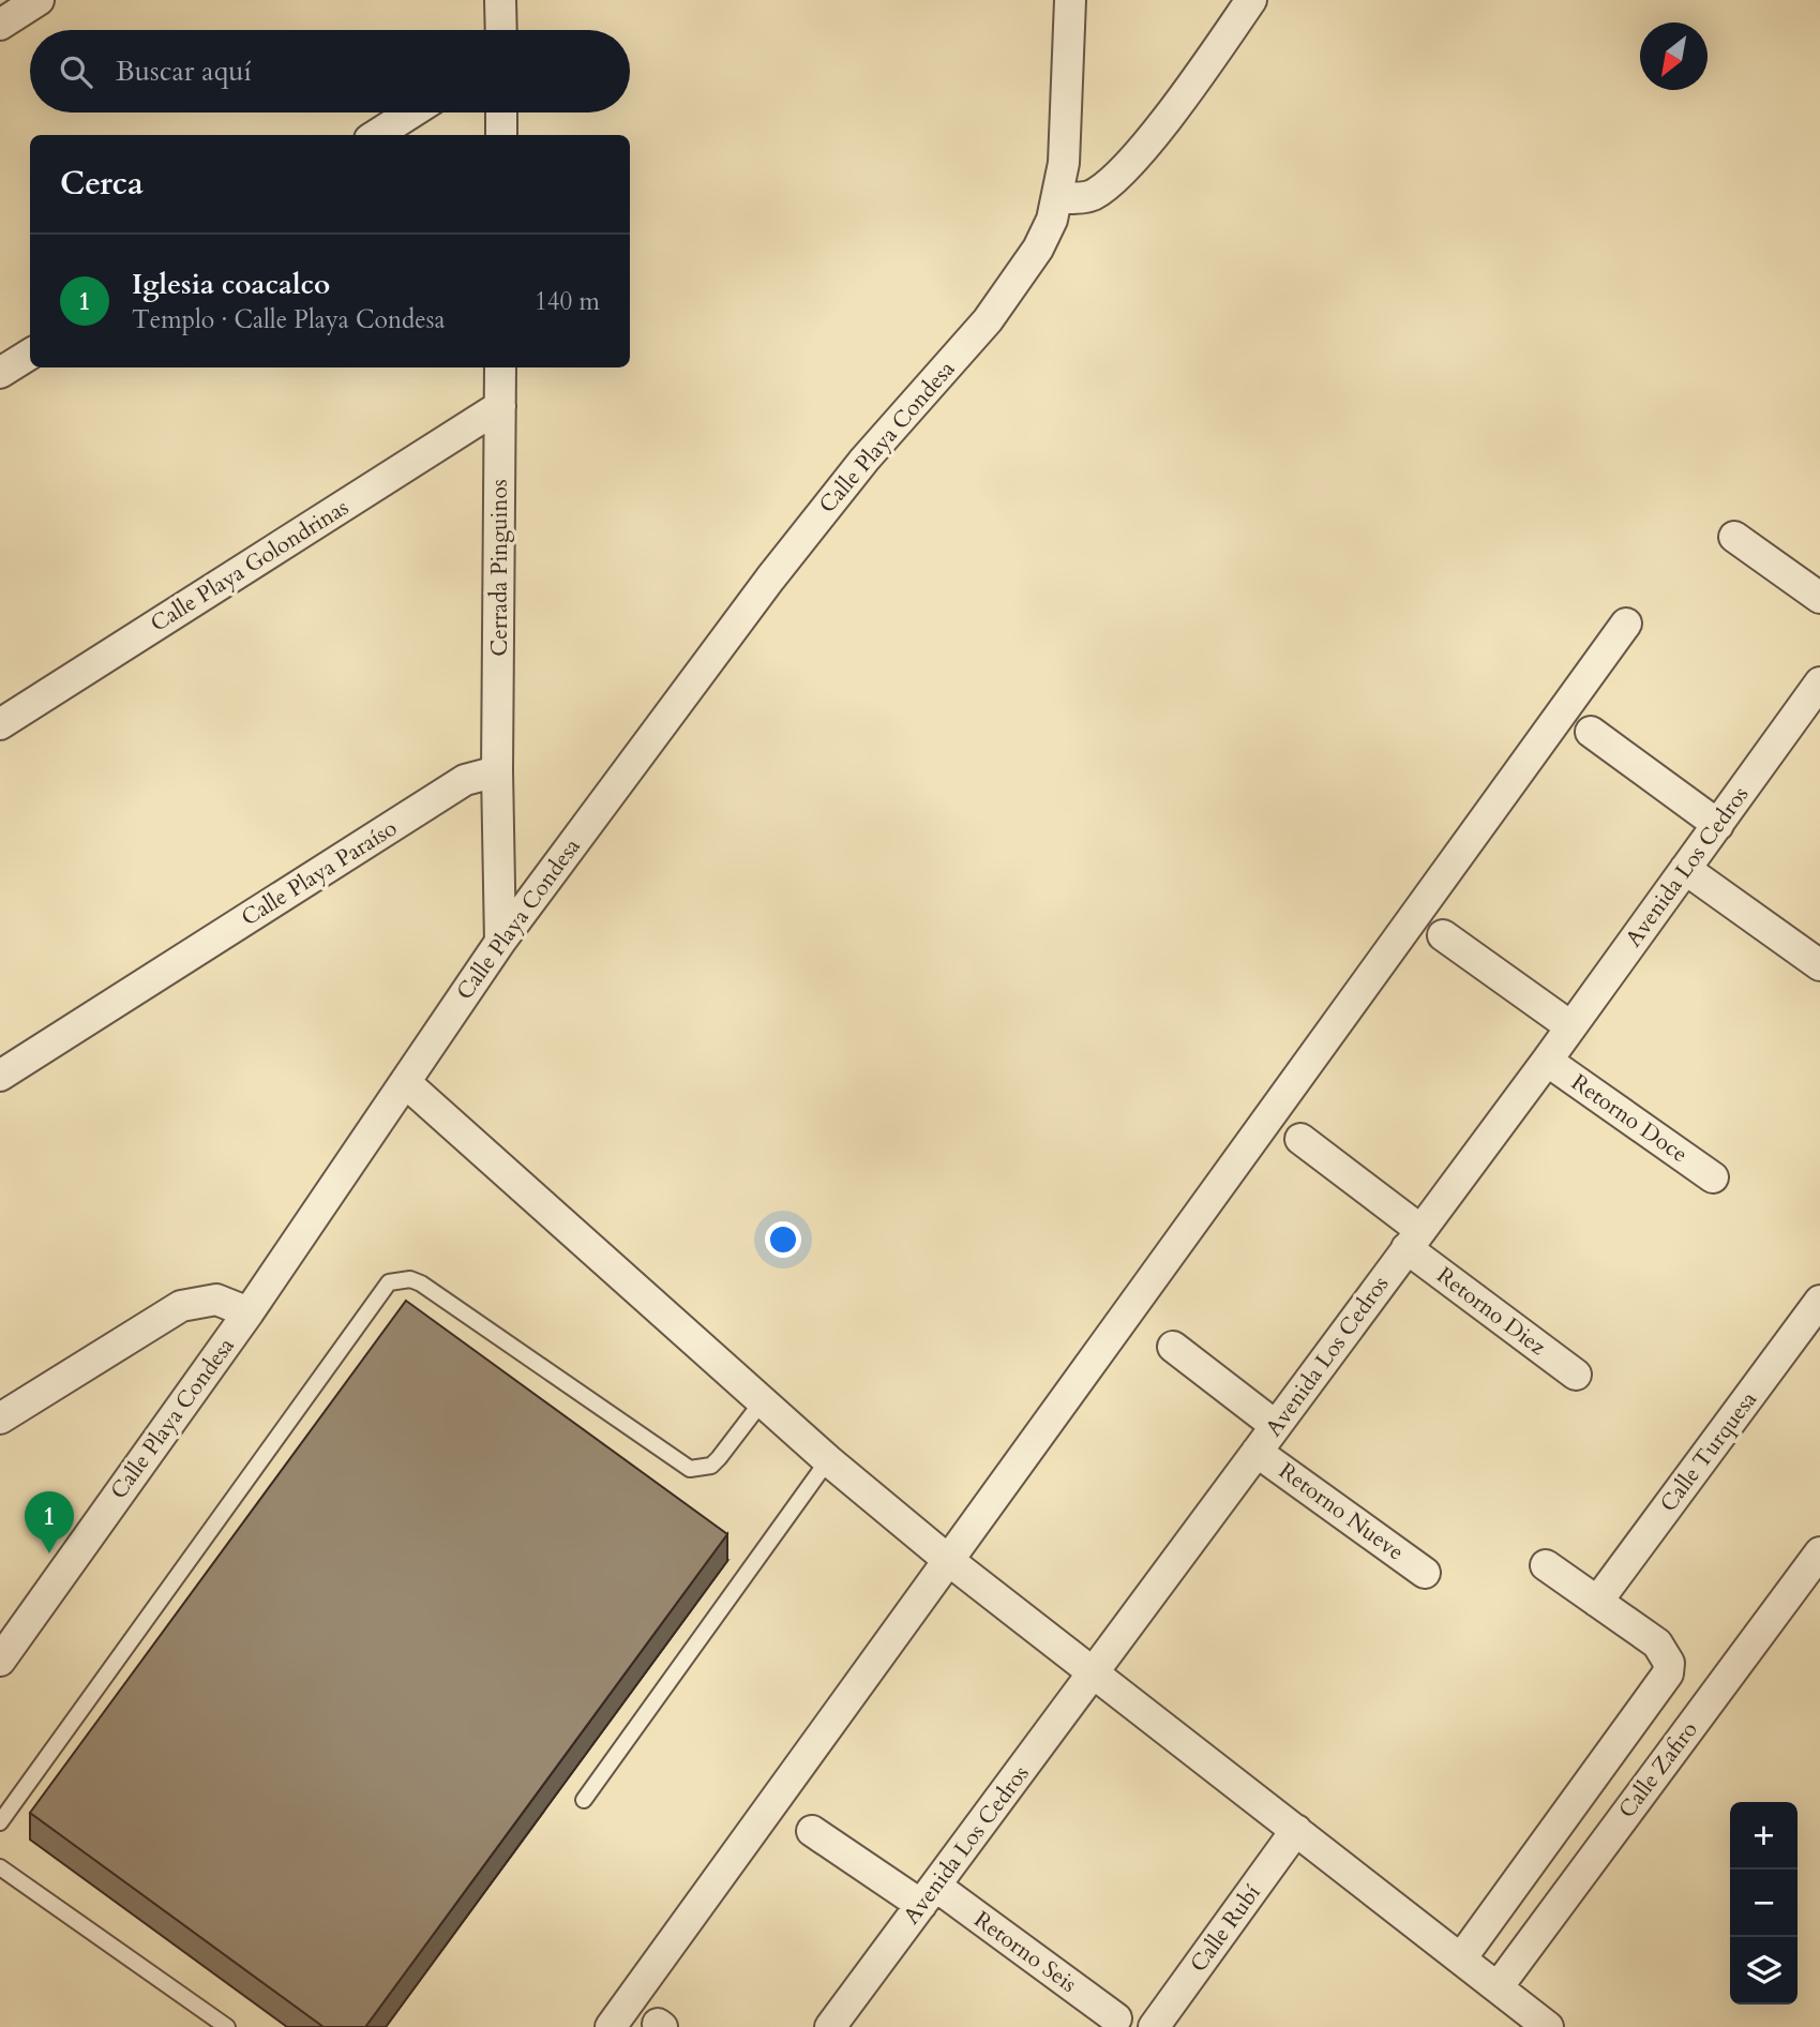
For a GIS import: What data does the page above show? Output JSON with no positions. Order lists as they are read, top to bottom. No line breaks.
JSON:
{"streets":{"street":["Calle Playa Condesa","Calle Playa Golondrinas","Cerrada Pinguinos","Avenida Los Cedros","Calle Playa Paraíso","Retorno Doce","Retorno Diez","Calle Turquesa","Retorno Nueve","Calle Zafiro","Calle Rubí","Retorno Seis"]},"crossings":[["Calle Playa Golondrinas","Cerrada Pinguinos"],["Cerrada Pinguinos","Calle Playa Paraíso"],["Avenida Los Cedros","Retorno Doce"],["Avenida Los Cedros","Retorno Diez"],["Avenida Los Cedros","Retorno Nueve"],["Avenida Los Cedros","Retorno Seis"]],"north":"bottom left","page":{"search":"Buscar aquí","heading":"Cerca","list":[{"mark":"1","name":"Iglesia coacalco","note":"Templo · Calle Playa Condesa","value":"140 m"}],"pins":"1","map_buttons":["+","−"]}}
